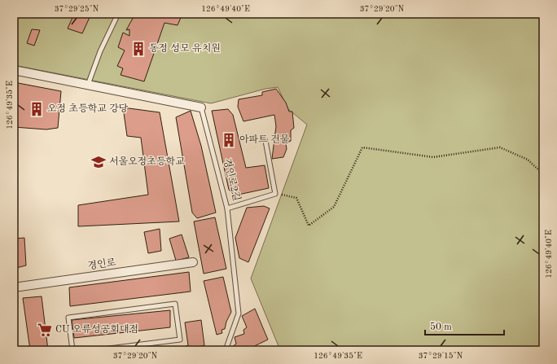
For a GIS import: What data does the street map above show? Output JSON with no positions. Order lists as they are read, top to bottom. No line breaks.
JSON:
{"streets":{"street":["경인로2길","경인로"]},"places":{"building":["동정 성모 유치원","오정 초등학교 강당","아파트 건물"],"school or university":["서울오정초등학교"],"supermarket":["CU 오류성공회대점"]},"scale_bar":"50 m","coordinates":["37°29'25\"N","126°49'40\"E","37°29'20\"N","126°49'35\"E","37°29'15\"N"]}
